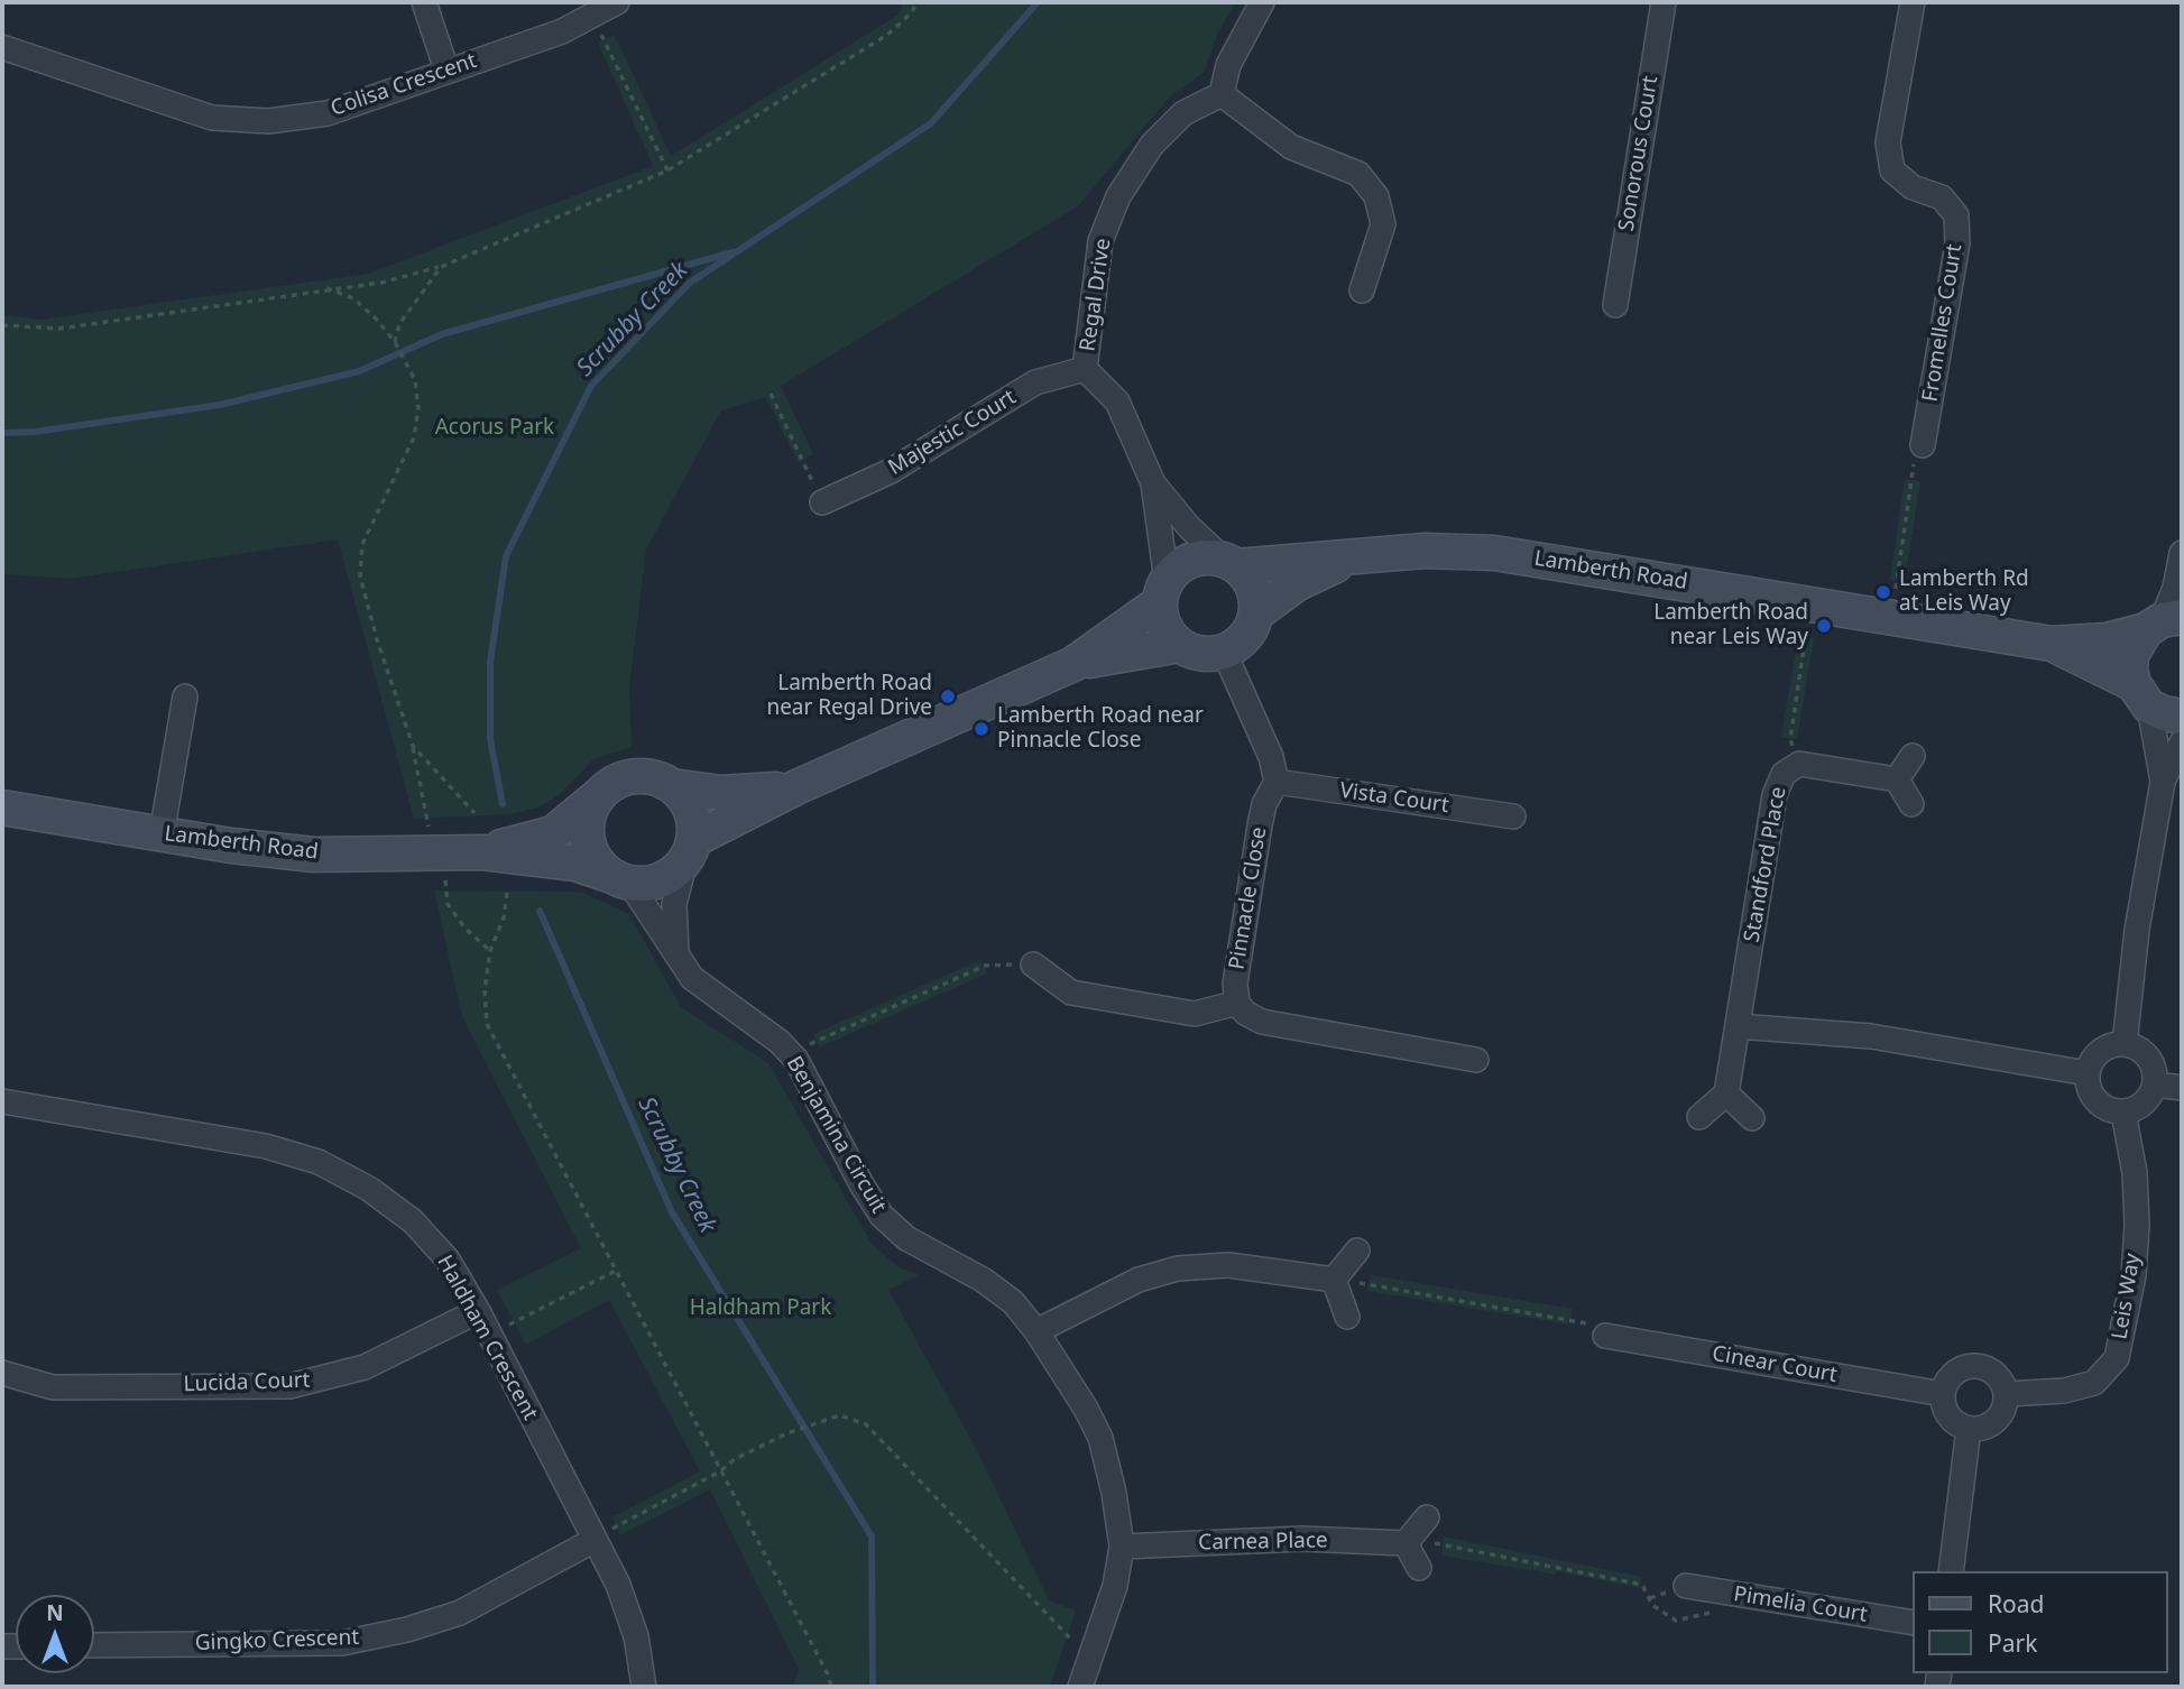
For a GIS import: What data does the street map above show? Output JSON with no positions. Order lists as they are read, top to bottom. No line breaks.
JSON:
{"streets":{"street":["Colisa Crescent","Sonorous Court","Regal Drive","Fromelles Court","Majestic Court","Lamberth Road","Vista Court","Standford Place","Pinnacle Close","Benjamina Circuit","Leis Way","Haldham Crescent","Cinear Court","Lucida Court","Carnea Place","Pimelia Court","Gingko Crescent"]},"crossings":[["Regal Drive","Majestic Court"],["Regal Drive","Lamberth Road"],["Lamberth Road","Benjamina Circuit"],["Vista Court","Pinnacle Close"],["Benjamina Circuit","Carnea Place"],["Leis Way","Cinear Court"],["Haldham Crescent","Lucida Court"],["Haldham Crescent","Gingko Crescent"]],"water":["Scrubby Creek"],"parks":["Acorus Park","Haldham Park"],"places":["Lamberth Rd at Leis Way","Lamberth Road near Leis Way","Lamberth Road near Regal Drive","Lamberth Road near Pinnacle Close"],"legend":["Road","Park"],"north":"top"}
